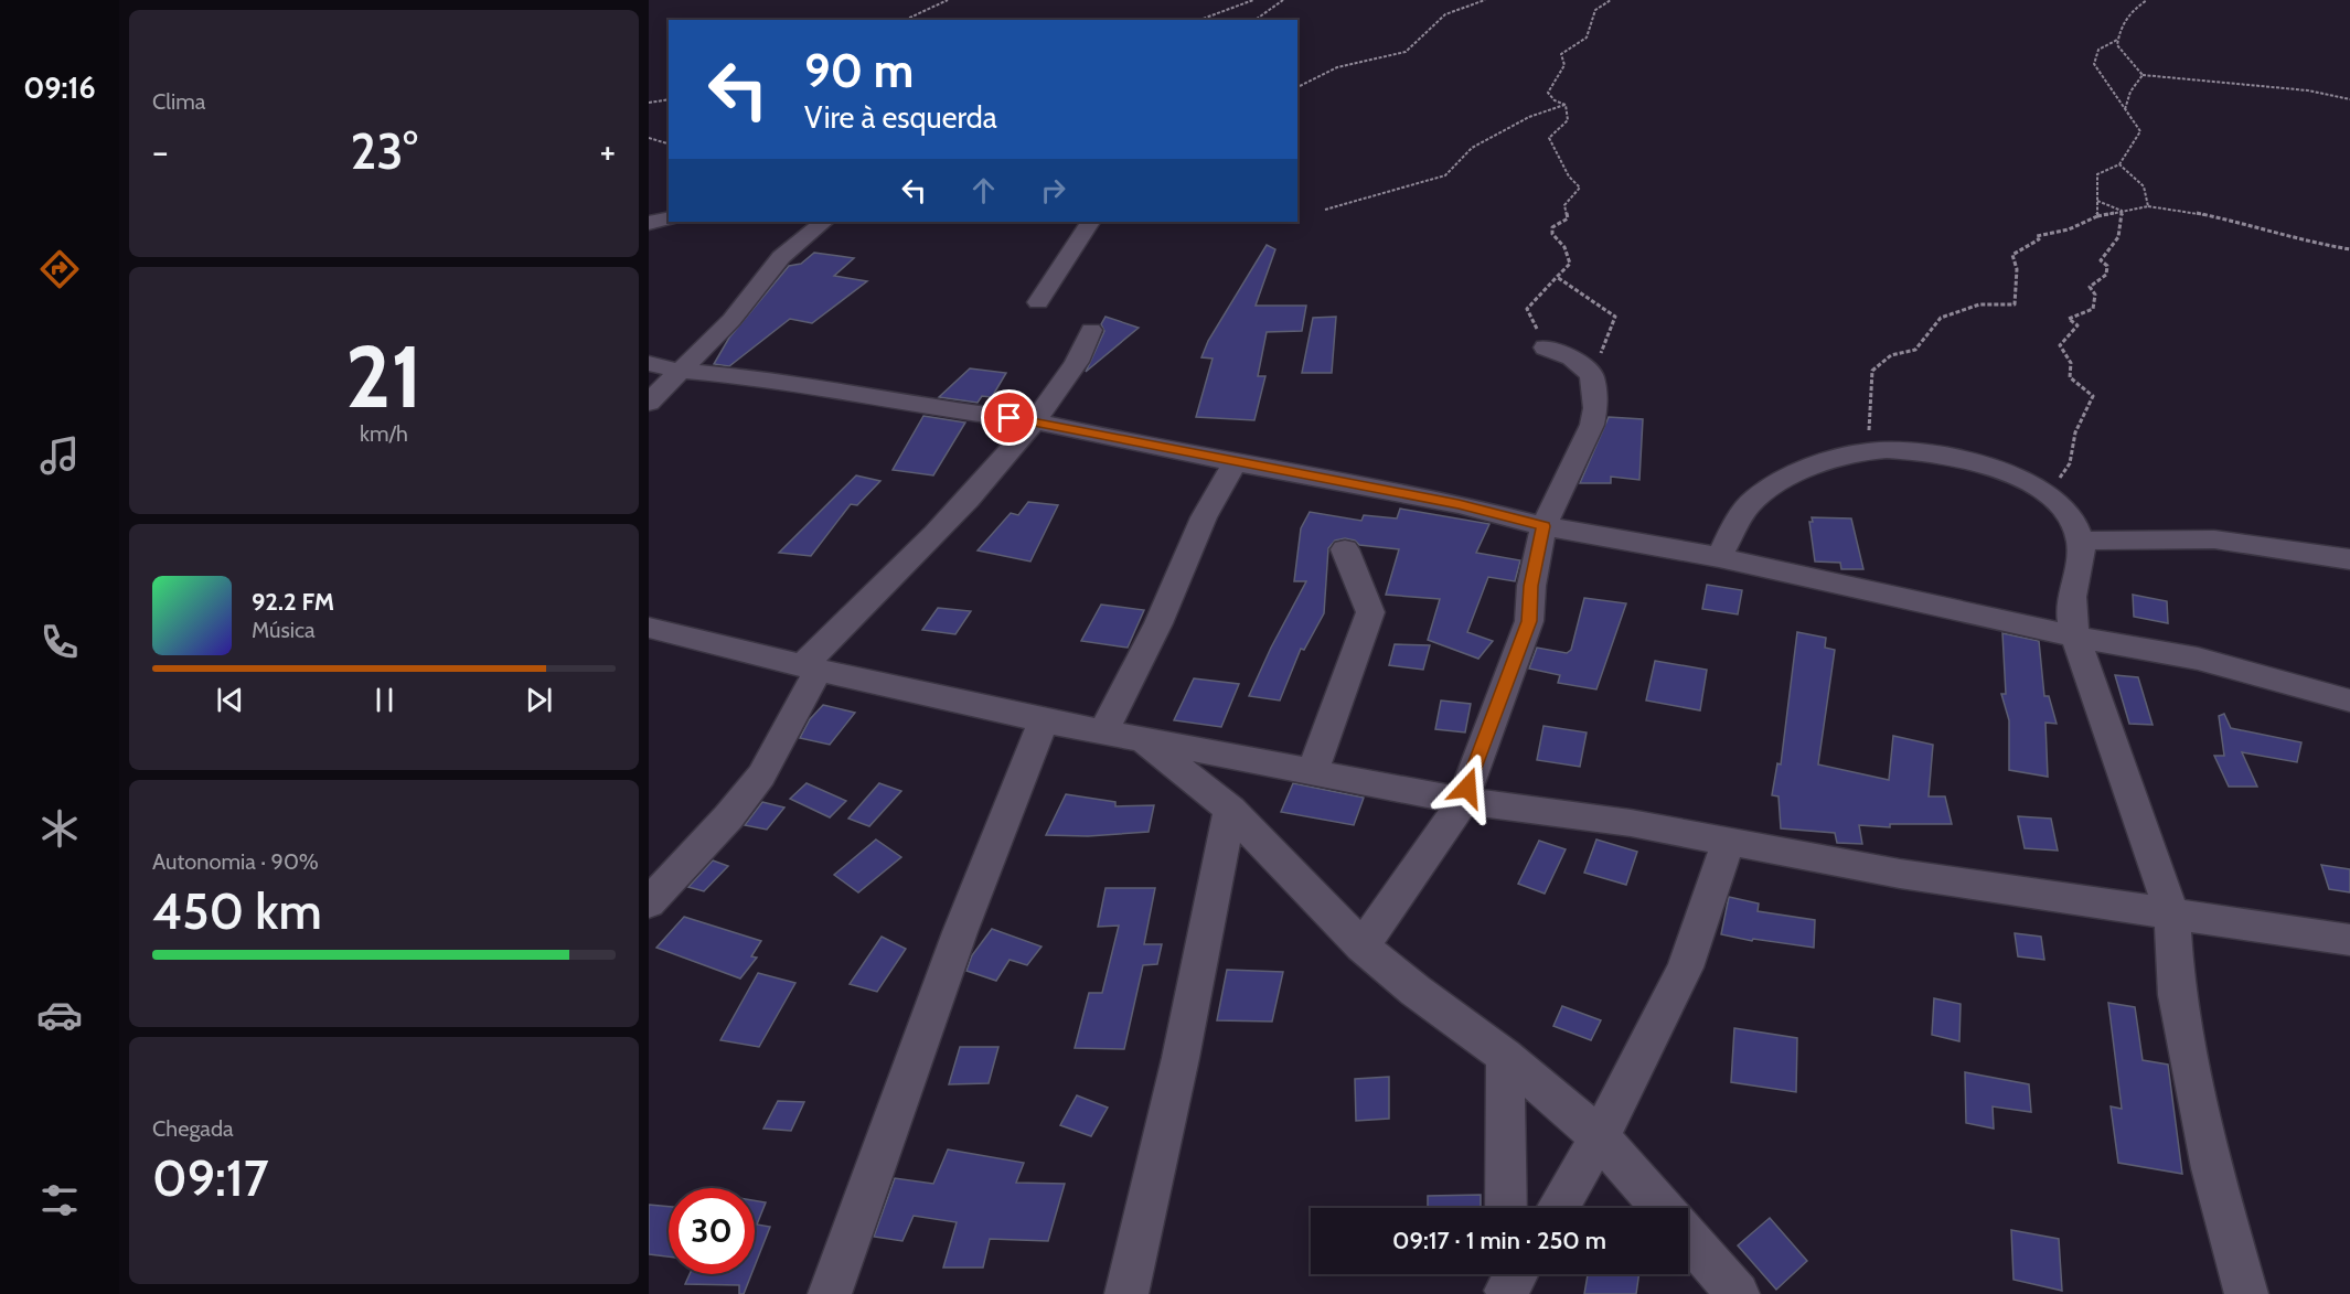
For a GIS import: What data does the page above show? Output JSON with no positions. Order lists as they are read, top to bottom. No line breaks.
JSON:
{"page":{"tabs":"09:16","tile":["Clima",["21","km/h"],["Autonomia · 90%","450 km"],["Chegada","09:17"]],"turn":["90 m","Vire à esquerda"],"heat":["−","23°","+"],"song":["92.2 FM","Música"],"limit":"30","trip":"09:17 · 1 min · 250 m"}}
